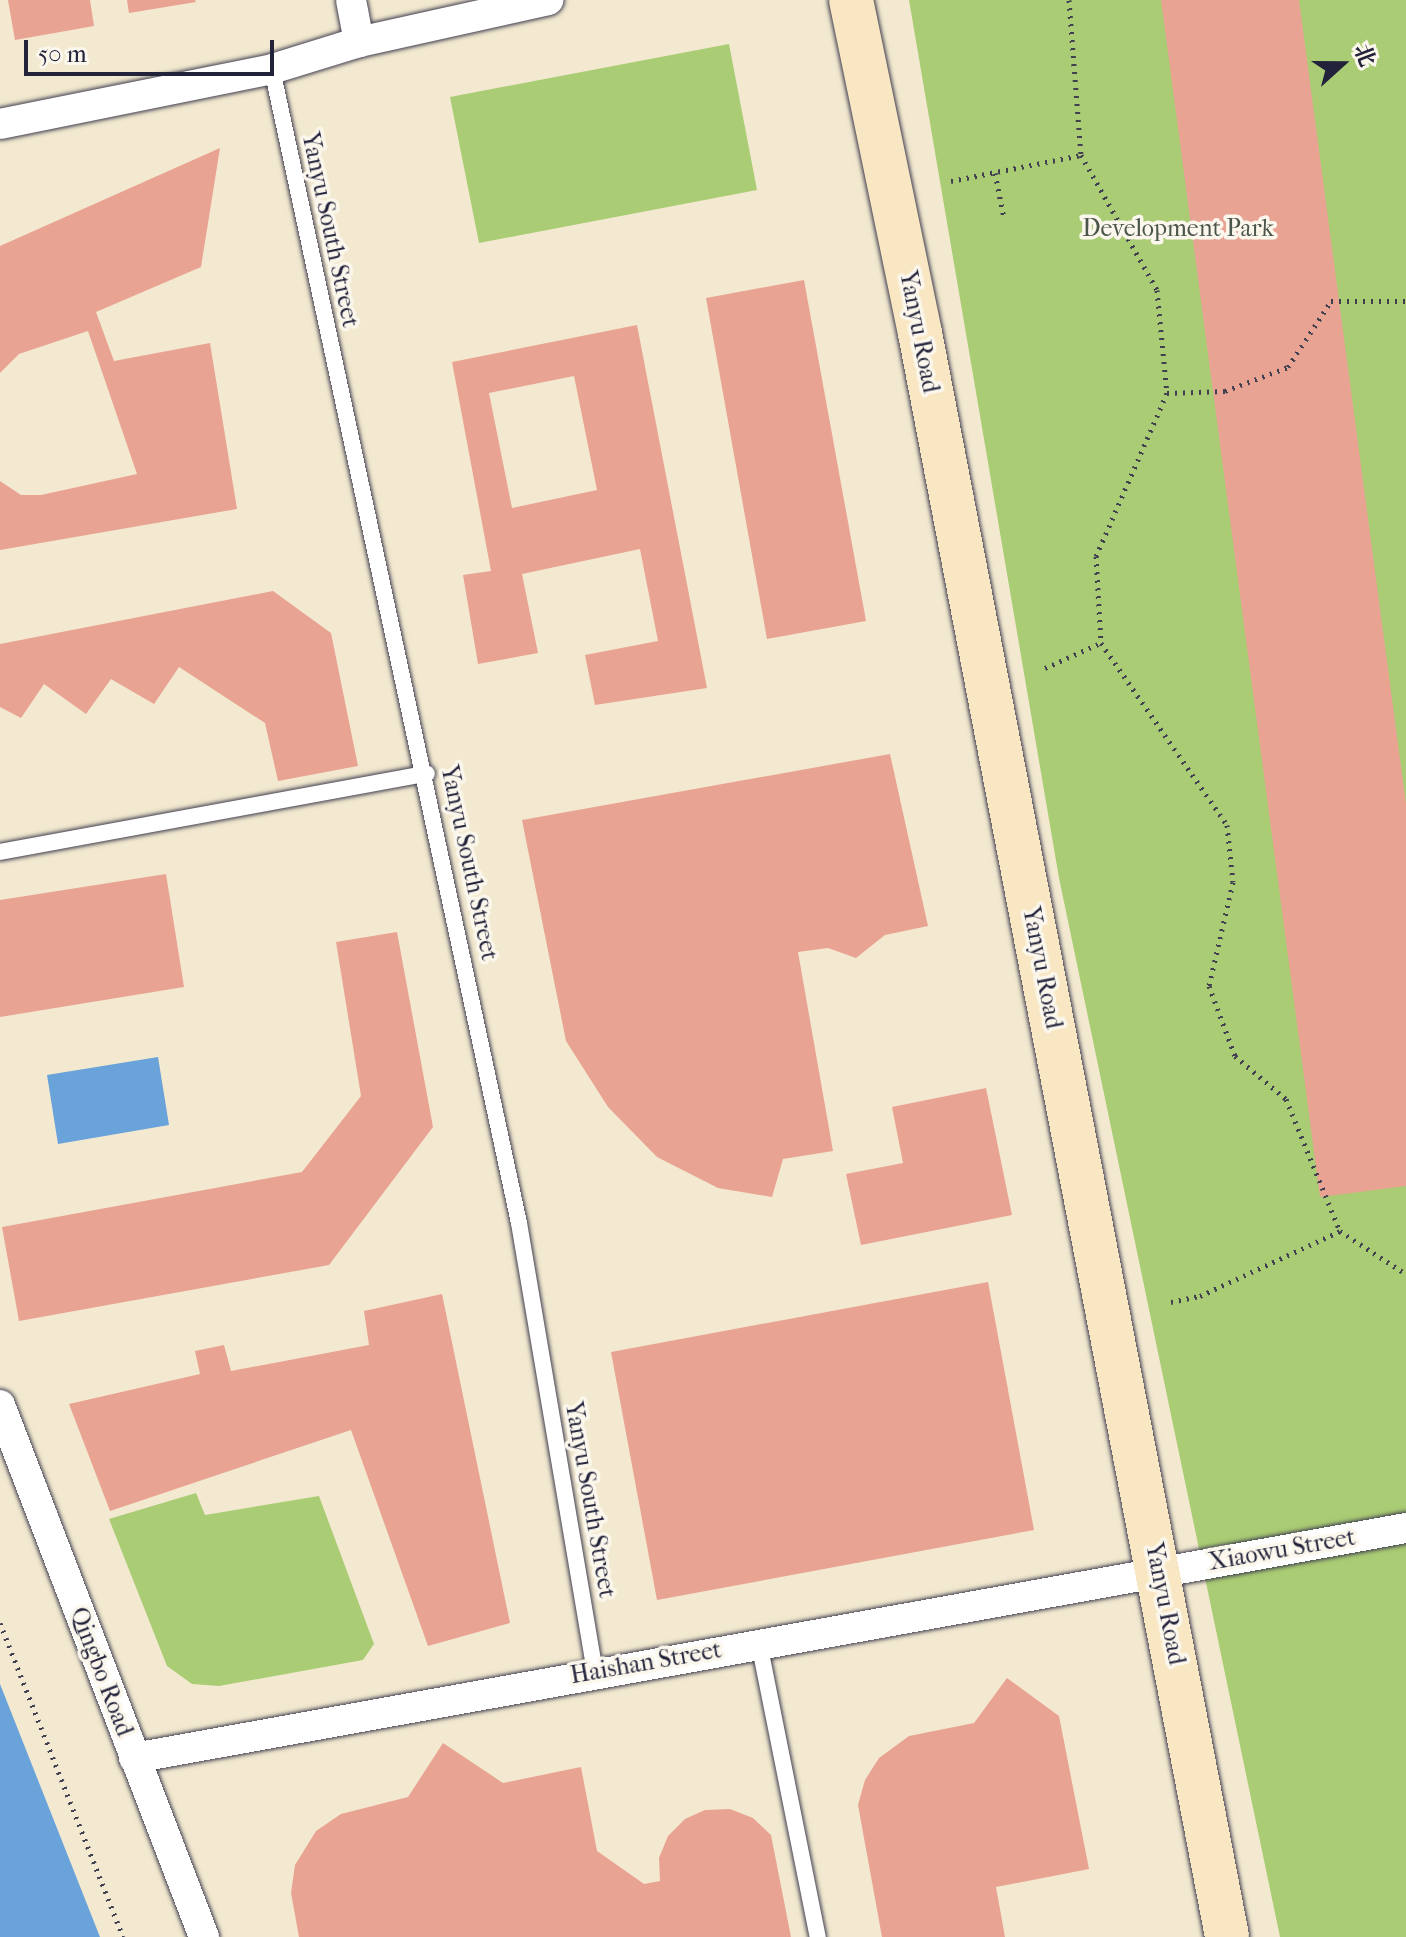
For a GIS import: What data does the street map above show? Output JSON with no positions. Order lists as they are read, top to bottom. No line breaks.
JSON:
{"streets":{"main road":["Yanyu Road"],"street":["Xiaowu Street","Haishan Street","Qingbo Road"],"lane":["Yanyu South Street"]},"crossings":[["Yanyu South Street","Haishan Street"],["Yanyu Road","Xiaowu Street"],["Yanyu Road","Haishan Street"],["Xiaowu Street","Haishan Street"],["Haishan Street","Qingbo Road"]],"parks":["Development Park"],"scale_bar":"50 m","north":"right"}
